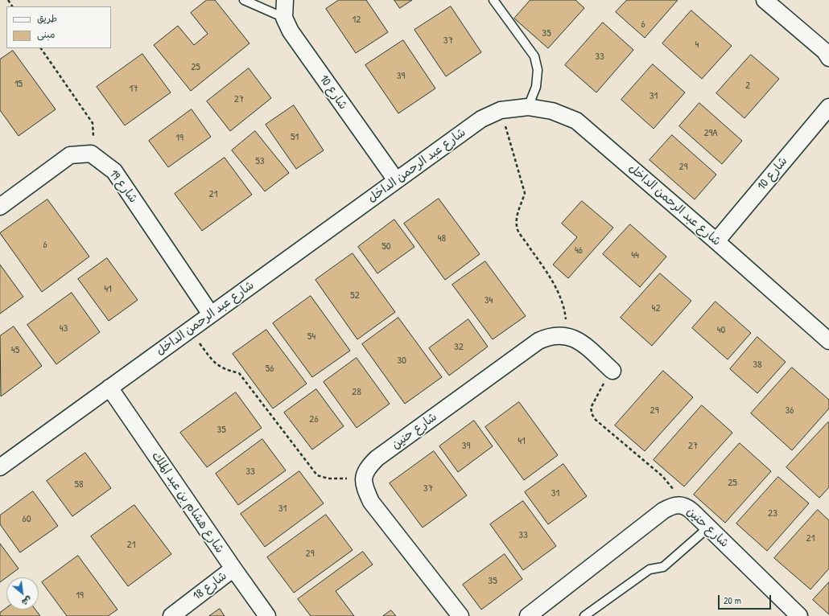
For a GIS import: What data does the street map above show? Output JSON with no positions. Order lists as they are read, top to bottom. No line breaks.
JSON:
{"streets":{"street":["شارع 10","شارع عبد الرحمن الداخل","شارع 19","شارع حنين","شارع هشام بن عبد الملك","شارع 18"]},"crossings":[["شارع 10","شارع عبد الرحمن الداخل"],["شارع عبد الرحمن الداخل","شارع 19"],["شارع عبد الرحمن الداخل","شارع هشام بن عبد الملك"],["شارع هشام بن عبد الملك","شارع 18"]],"house_numbers":["12","6","35","37","4","33","25","39","15","2","17","31","27","29A","51","19","53","29","21","48","6","50","46","44","41","52","34","42","43","40","54","32","45","30","38","56","28","29","36","26","35","41","39","27","33","25","58","37","31","31","23","60","33","21","21","29","35","19"],"legend":["طريق","مبنى"],"scale_bar":"20 m","north":"bottom right"}
